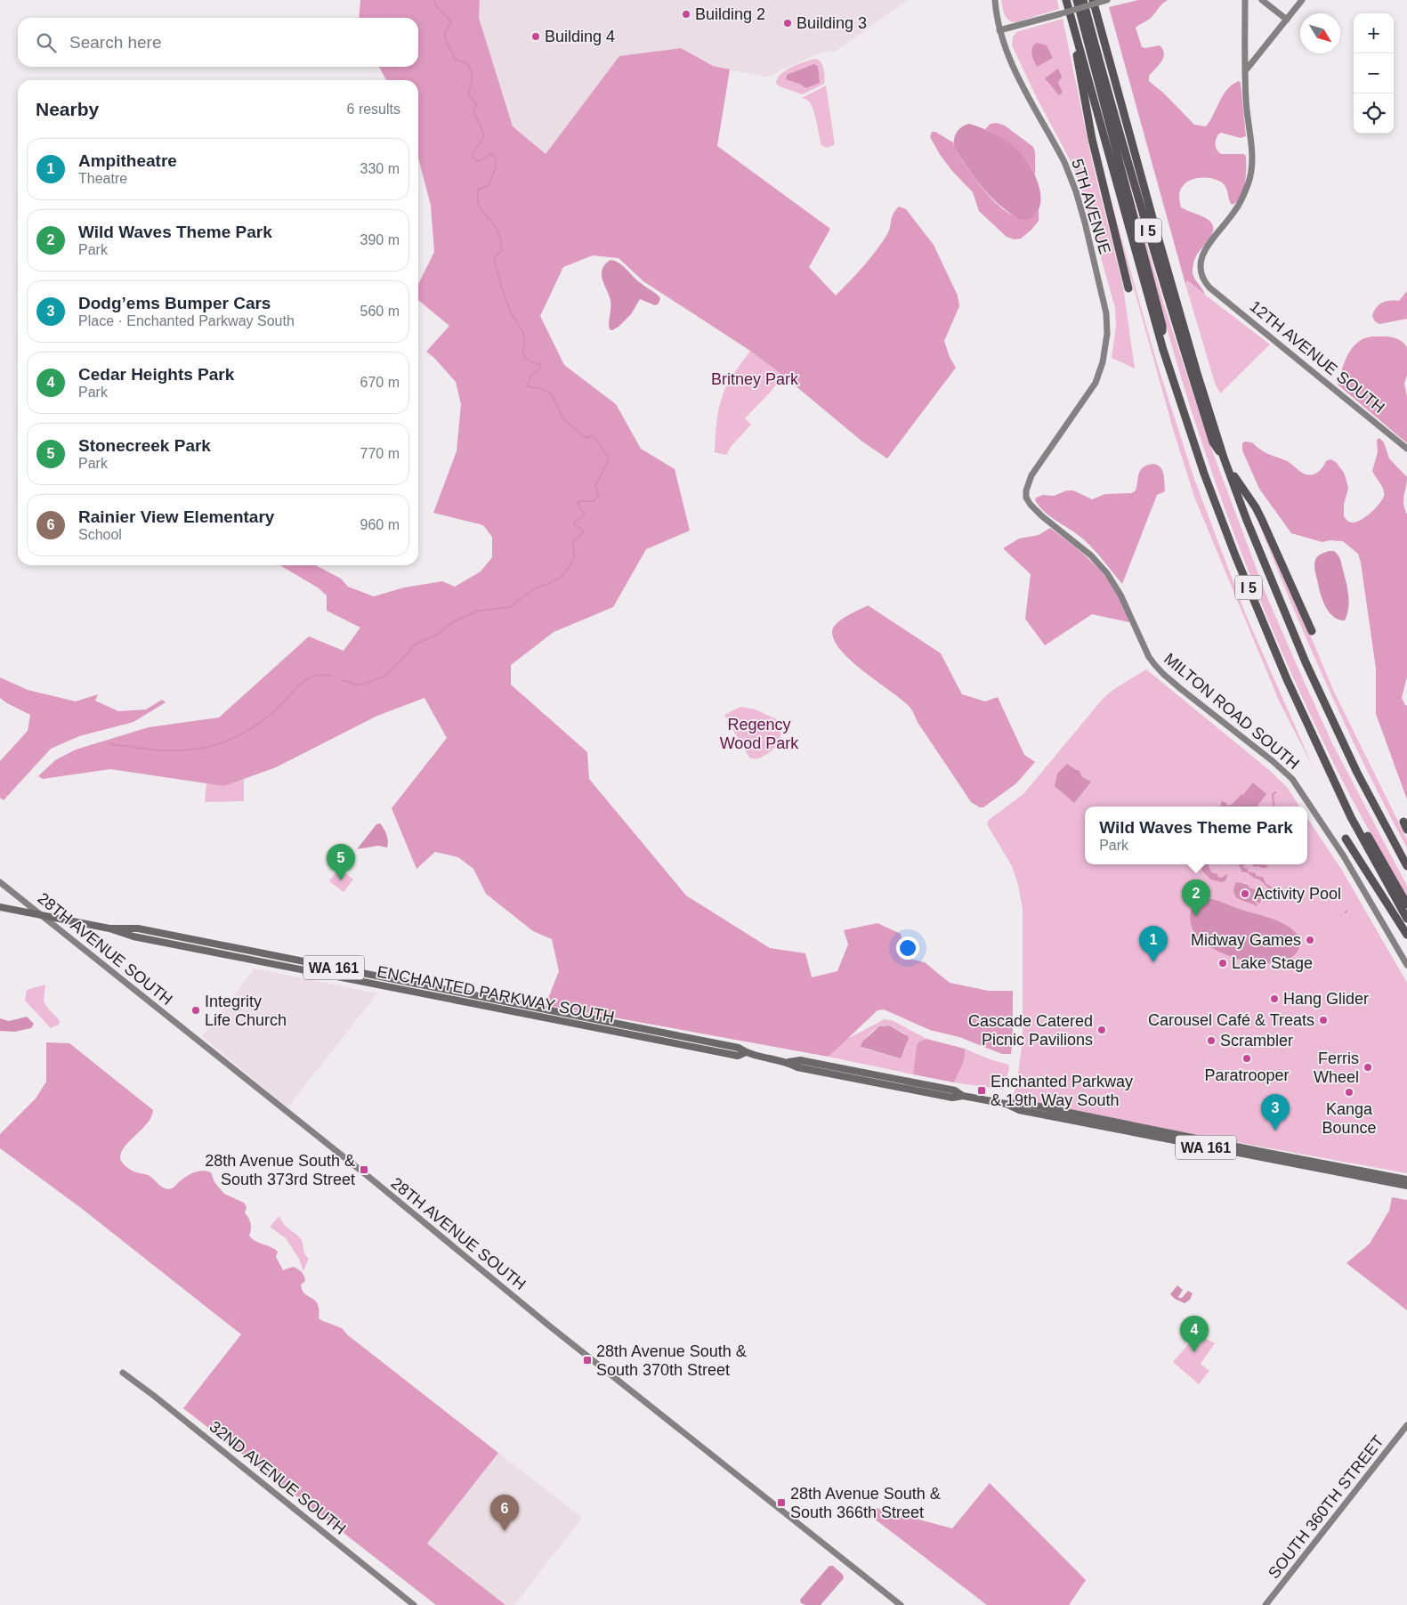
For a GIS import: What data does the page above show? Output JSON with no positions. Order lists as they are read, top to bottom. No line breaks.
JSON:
{"streets":{"highway":["I 5"],"main road":["WA 161","ENCHANTED PARKWAY SOUTH"],"street":["5TH AVENUE","12TH AVENUE SOUTH","MILTON ROAD SOUTH","28TH AVENUE SOUTH","32ND AVENUE SOUTH","SOUTH 360TH STREET"]},"crossings":[["5TH AVENUE","MILTON ROAD SOUTH"],["28TH AVENUE SOUTH","ENCHANTED PARKWAY SOUTH"]],"parks":["Britney Park","Regency Wood Park"],"places":{"other":["Building 2","Building 3","Building 4","Activity Pool","Midway Games","Lake Stage","Hang Glider","Integrity Life Church","Carousel Café & Treats","Cascade Catered Picnic Pavilions","Scrambler","Paratrooper","Ferris Wheel","Kanga Bounce"],"transit":["Enchanted Parkway & 19th Way South","28th Avenue South & South 373rd Street","28th Avenue South & South 370th Street","28th Avenue South & South 366th Street"]},"north":"bottom right","page":{"map_buttons":["+","−"],"search":"Search here","heading":["Nearby","6 results"],"list":[{"mark":"1","name":"Ampitheatre","note":"Theatre","value":"330 m"},{"mark":"2","name":"Wild Waves Theme Park","note":"Park","value":"390 m"},{"mark":"3","name":"Dodg’ems Bumper Cars","note":"Place · Enchanted Parkway South","value":"560 m"},{"mark":"4","name":"Cedar Heights Park","note":"Park","value":"670 m"},{"mark":"5","name":"Stonecreek Park","note":"Park","value":"770 m"},{"mark":"6","name":"Rainier View Elementary","note":"School","value":"960 m"}],"popup":["Wild Waves Theme Park","Park"],"pins":["5","2","1","3","4","6"]}}
